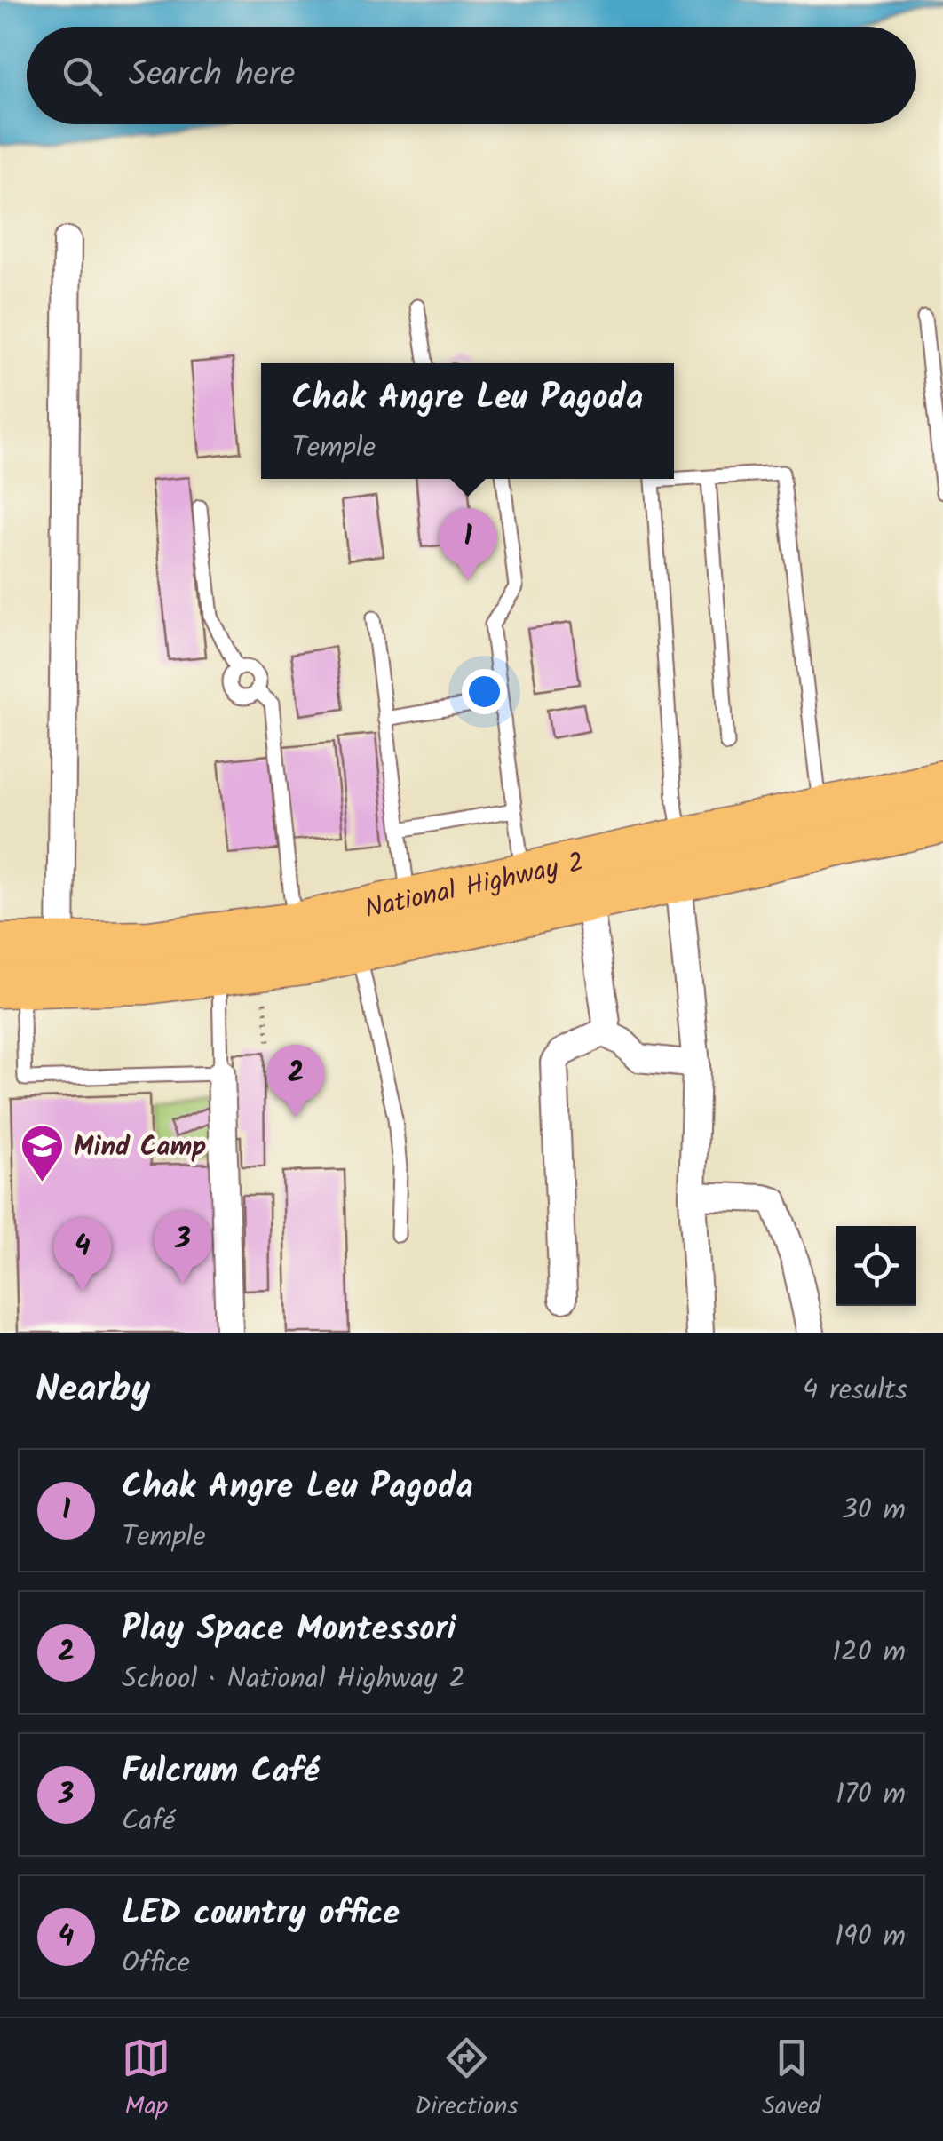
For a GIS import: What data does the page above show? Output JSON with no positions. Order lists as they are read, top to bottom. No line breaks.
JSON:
{"streets":{"main road":["National Highway 2"]},"places":{"school or university":["Mind Camp"]},"page":{"search":"Search here","popup":["Chak Angre Leu Pagoda","Temple"],"pins":["1","2","3","4"],"heading":["Nearby","4 results"],"list":[{"mark":"1","name":"Chak Angre Leu Pagoda","note":"Temple","value":"30 m"},{"mark":"2","name":"Play Space Montessori","note":"School · National Highway 2","value":"120 m"},{"mark":"3","name":"Fulcrum Café","note":"Café","value":"170 m"},{"mark":"4","name":"LED country office","note":"Office","value":"190 m"}],"nav":["Map","Directions","Saved"]}}
